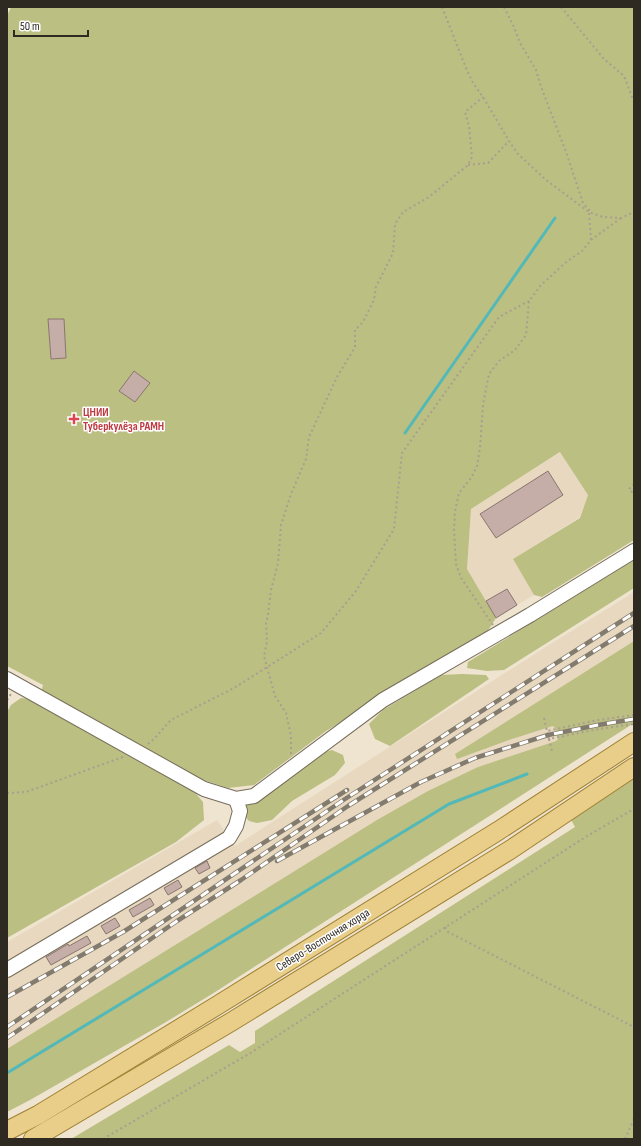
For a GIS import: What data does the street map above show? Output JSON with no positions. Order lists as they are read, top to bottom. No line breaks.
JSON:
{"streets":{"main road":["Северо-Восточная хорда"]},"places":{"health":["ЦНИИ Туберкулёза РАМН"]},"scale_bar":"50 m"}
